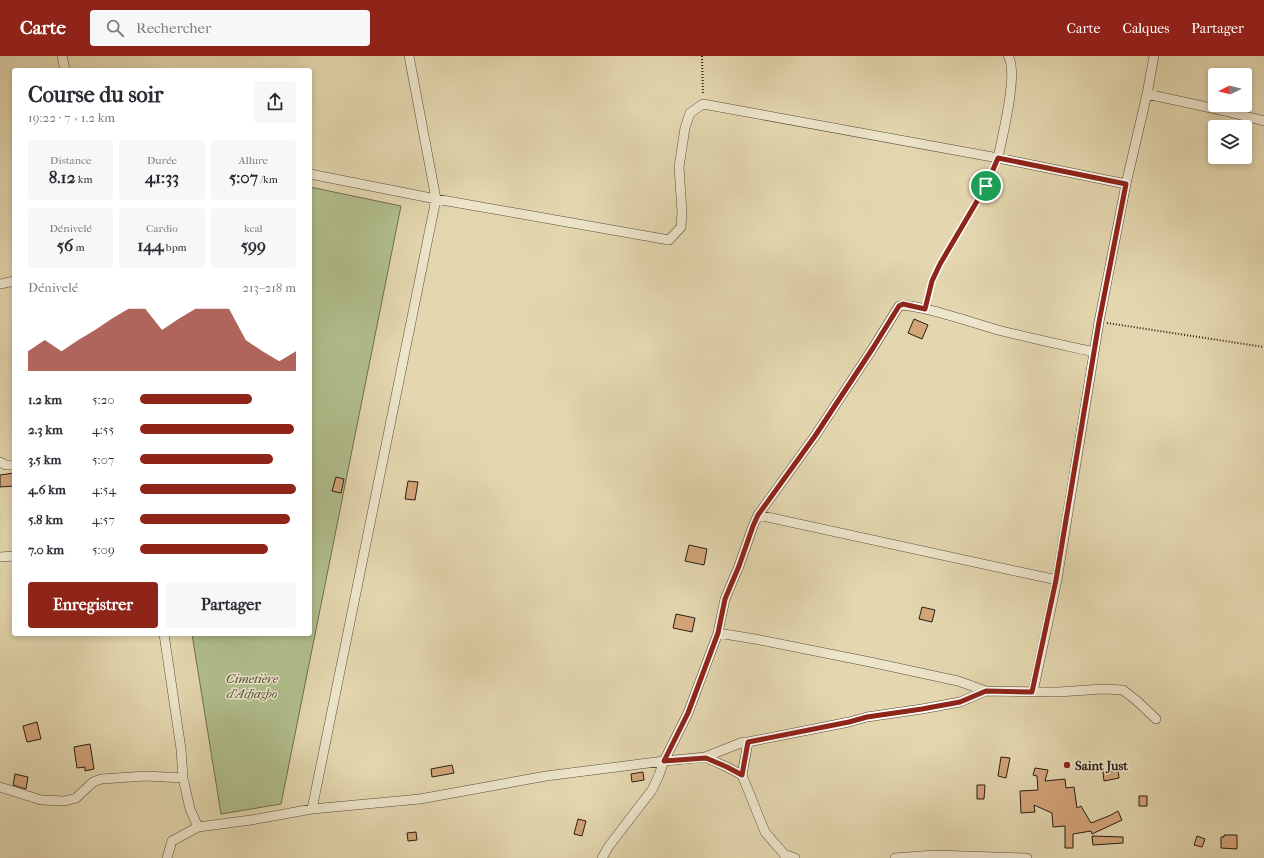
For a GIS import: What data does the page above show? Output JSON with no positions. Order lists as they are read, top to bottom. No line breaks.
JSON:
{"parks":["Cimetière d'Adjagbo"],"places":["Saint Just"],"north":"left","page":{"header":"Carte","search":"Rechercher","nav":["Carte","Calques","Partager"],"heading":["Course du soir","19:22 · 7 × 1.2 km"],"stats":[["Distance","8.12 km"],["Durée","41:33"],["Allure","5:07 /km"],["Dénivelé","56 m"],["Cardio","144 bpm"],["kcal","599"]],"chart":["Dénivelé","213–218 m"],"list":[{"name":"1.2 km","note":"5:20"},{"name":"2.3 km","note":"4:55"},{"name":"3.5 km","note":"5:07"},{"name":"4.6 km","note":"4:54"},{"name":"5.8 km","note":"4:57"},{"name":"7.0 km","note":"5:09"}],"buttons":["Enregistrer","Partager"]}}
